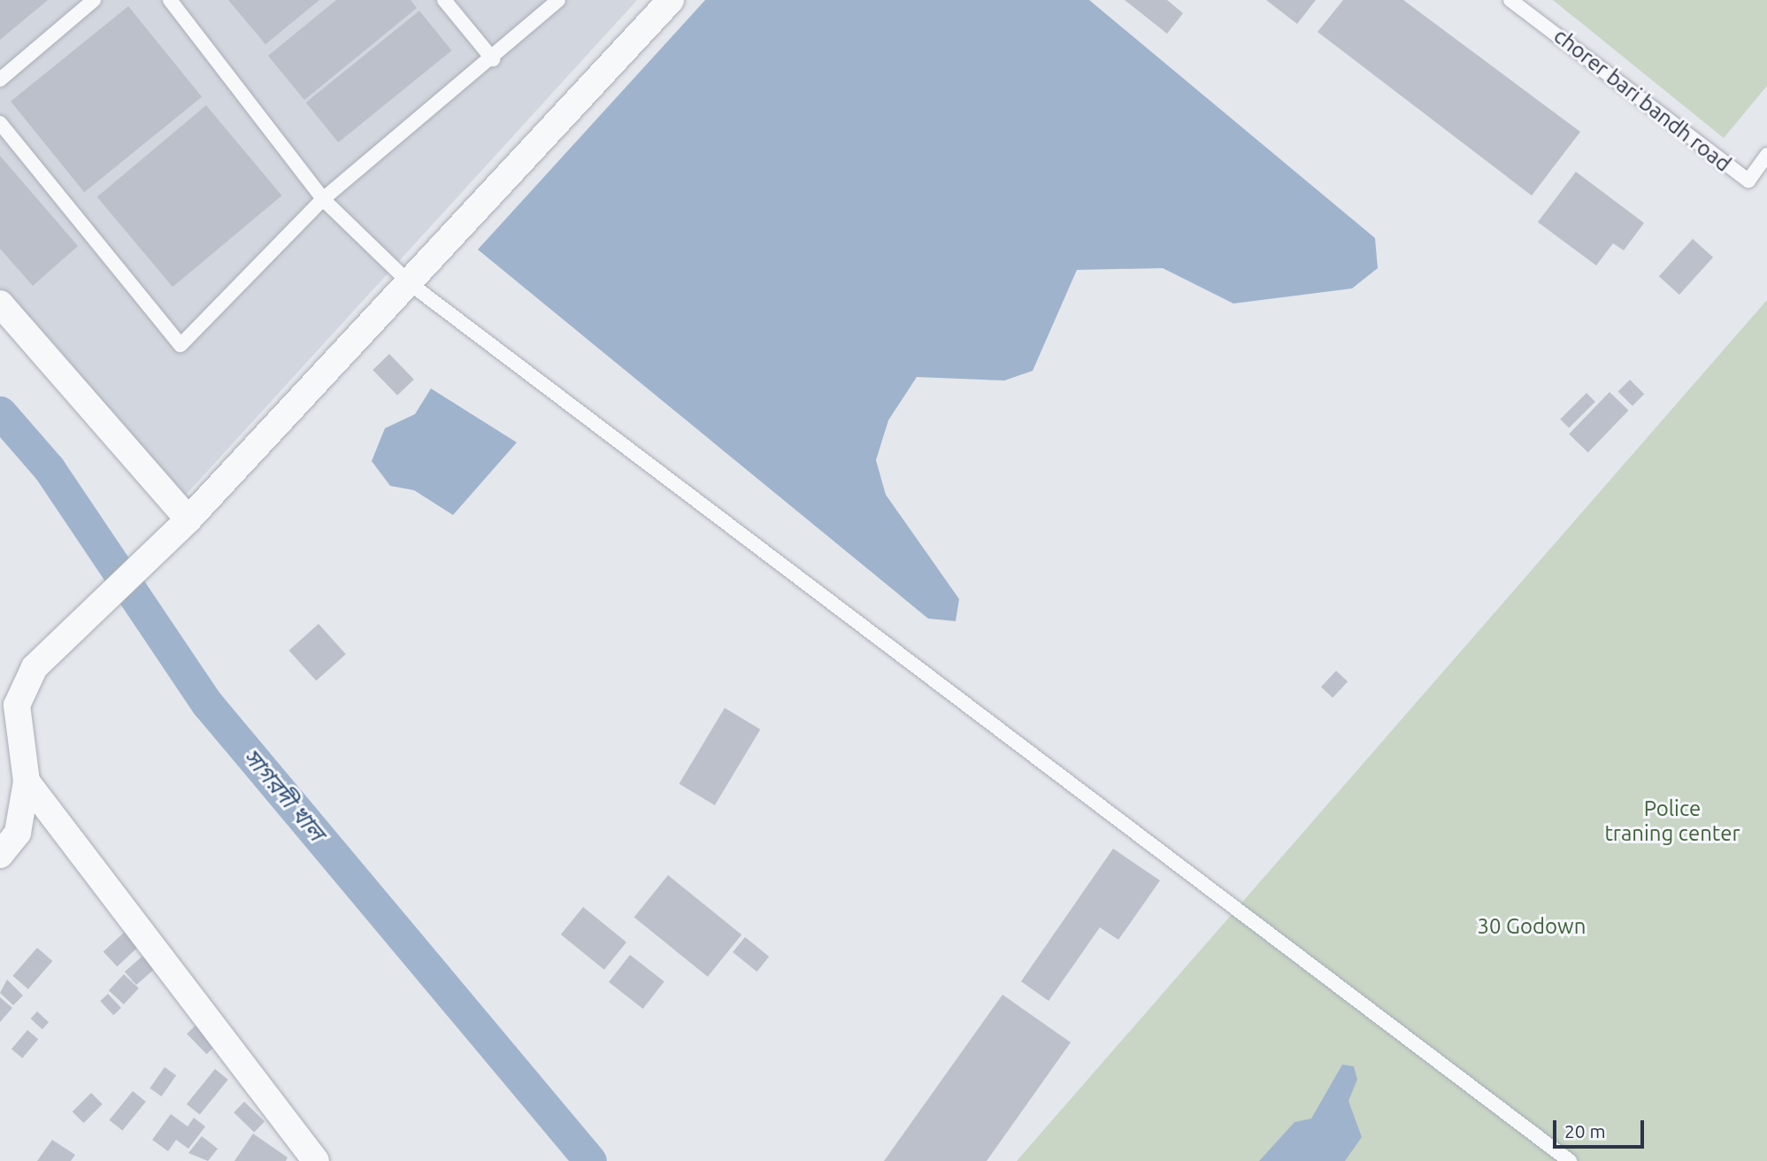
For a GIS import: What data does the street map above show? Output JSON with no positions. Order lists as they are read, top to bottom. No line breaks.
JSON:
{"streets":{"lane":["chorer bari bandh road"]},"water":["সাগরদী খাল"],"parks":["Police traning center","30 Godown"],"scale_bar":"20 m"}
